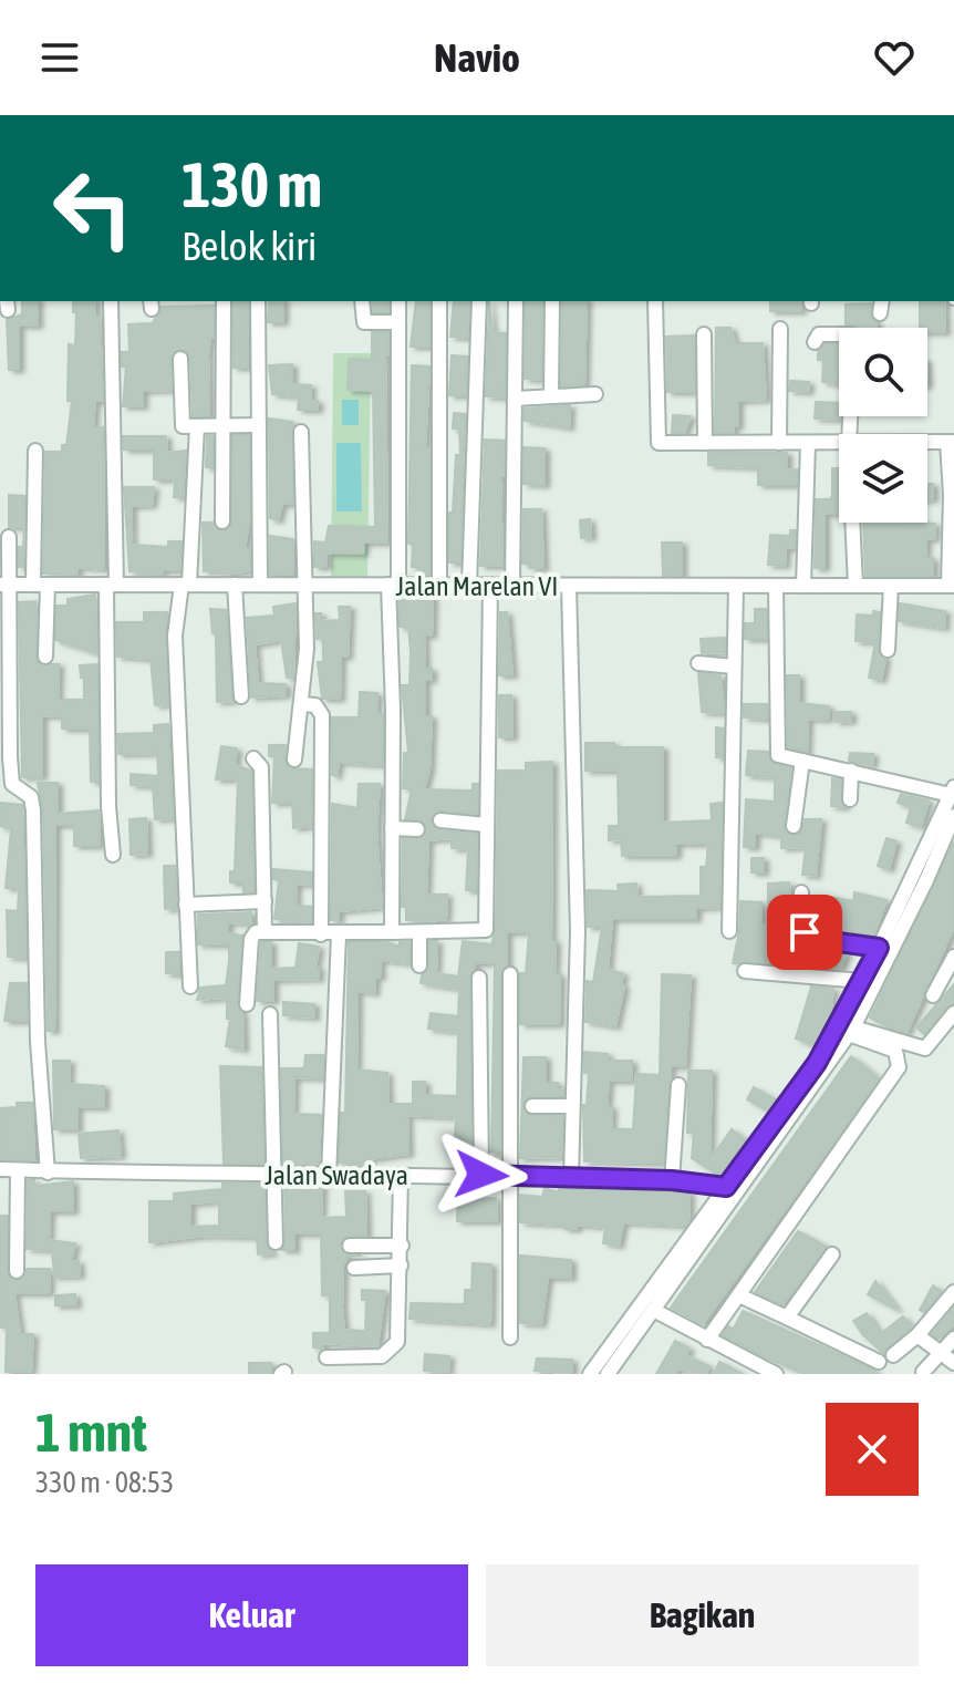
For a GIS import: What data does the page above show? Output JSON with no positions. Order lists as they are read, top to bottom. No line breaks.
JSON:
{"streets":{"street":["Jalan Marelan VI","Jalan Swadaya"]},"page":{"header":"Navio","turn":["130 m","Belok kiri"],"heading":["1 mnt","330 m · 08:53"],"buttons":["Keluar","Bagikan"]}}
